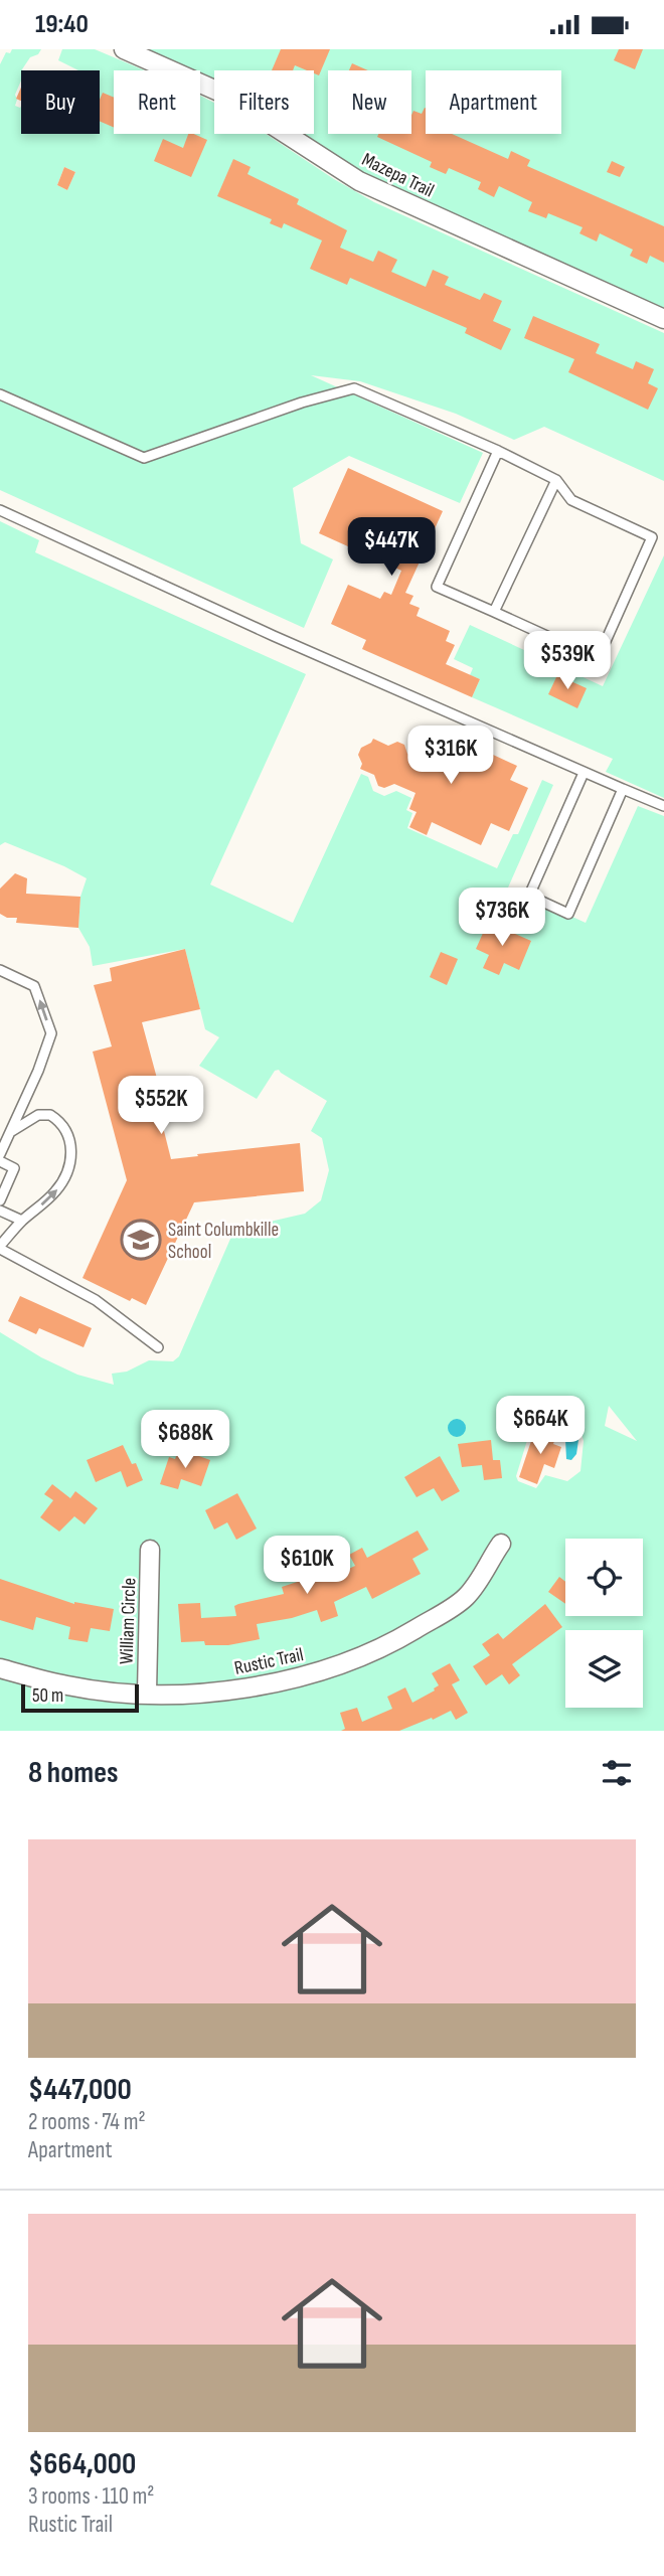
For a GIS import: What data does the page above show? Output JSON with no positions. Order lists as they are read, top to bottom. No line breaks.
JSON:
{"streets":{"street":["Mazepa Trail","William Circle","Rustic Trail"]},"crossings":[["William Circle","Rustic Trail"]],"places":{"school or university":["Saint Columbkille School"]},"scale_bar":"50 m","page":{"status":"19:40","chip":["Buy","Rent","Filters","New","Apartment"],"price":["$447K","$539K","$316K","$736K","$552K","$664K","$688K","$610K"],"scale":"50 m","heading":"8 homes","list":[{"name":"$447,000","note":"2 rooms · 74 m² · Apartment"},{"name":"$664,000","note":"3 rooms · 110 m² · Rustic Trail"}]}}
